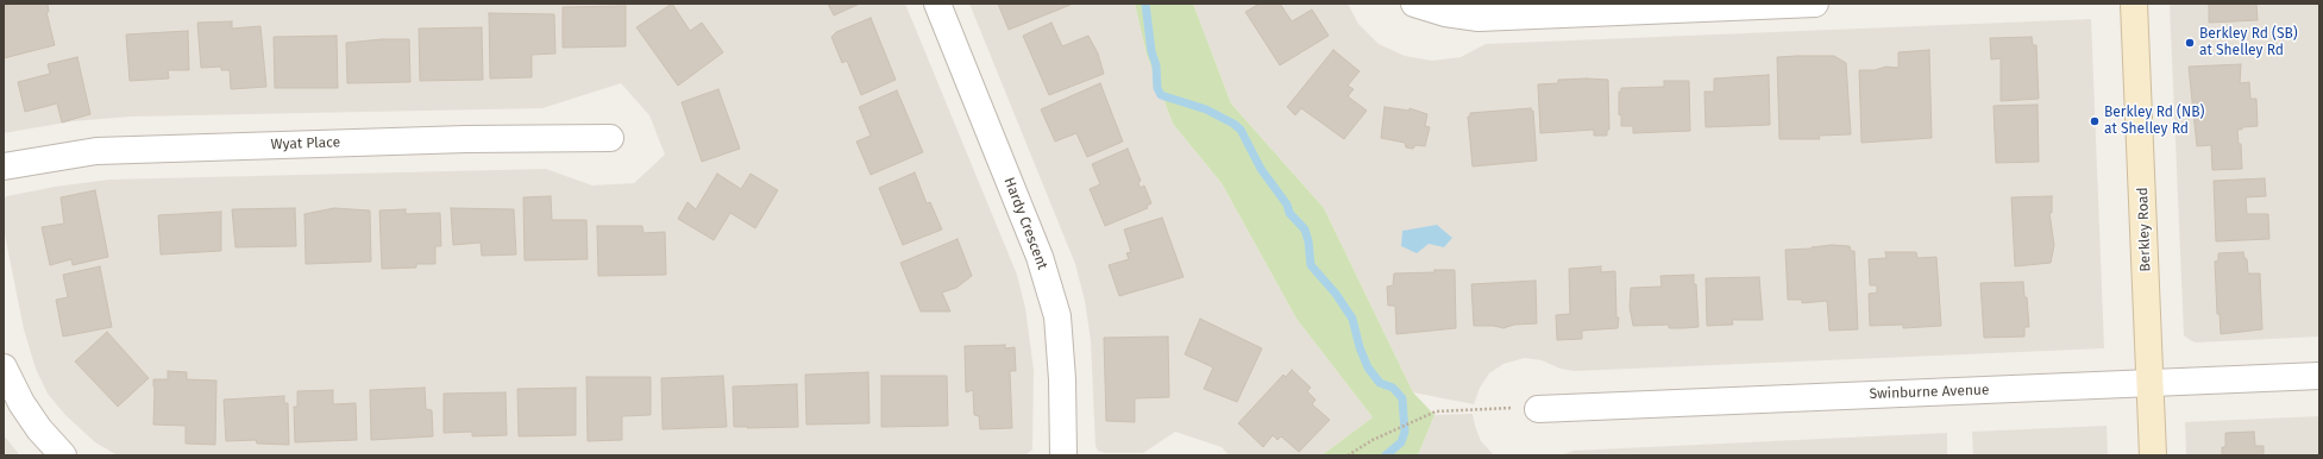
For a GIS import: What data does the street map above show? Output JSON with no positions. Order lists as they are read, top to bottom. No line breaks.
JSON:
{"streets":{"street":["Wyat Place","Hardy Crescent","Berkley Road","Swinburne Avenue"]},"crossings":[["Berkley Road","Swinburne Avenue"]],"places":["Berkley Rd (SB) at Shelley Rd","Berkley Rd (NB) at Shelley Rd"]}
